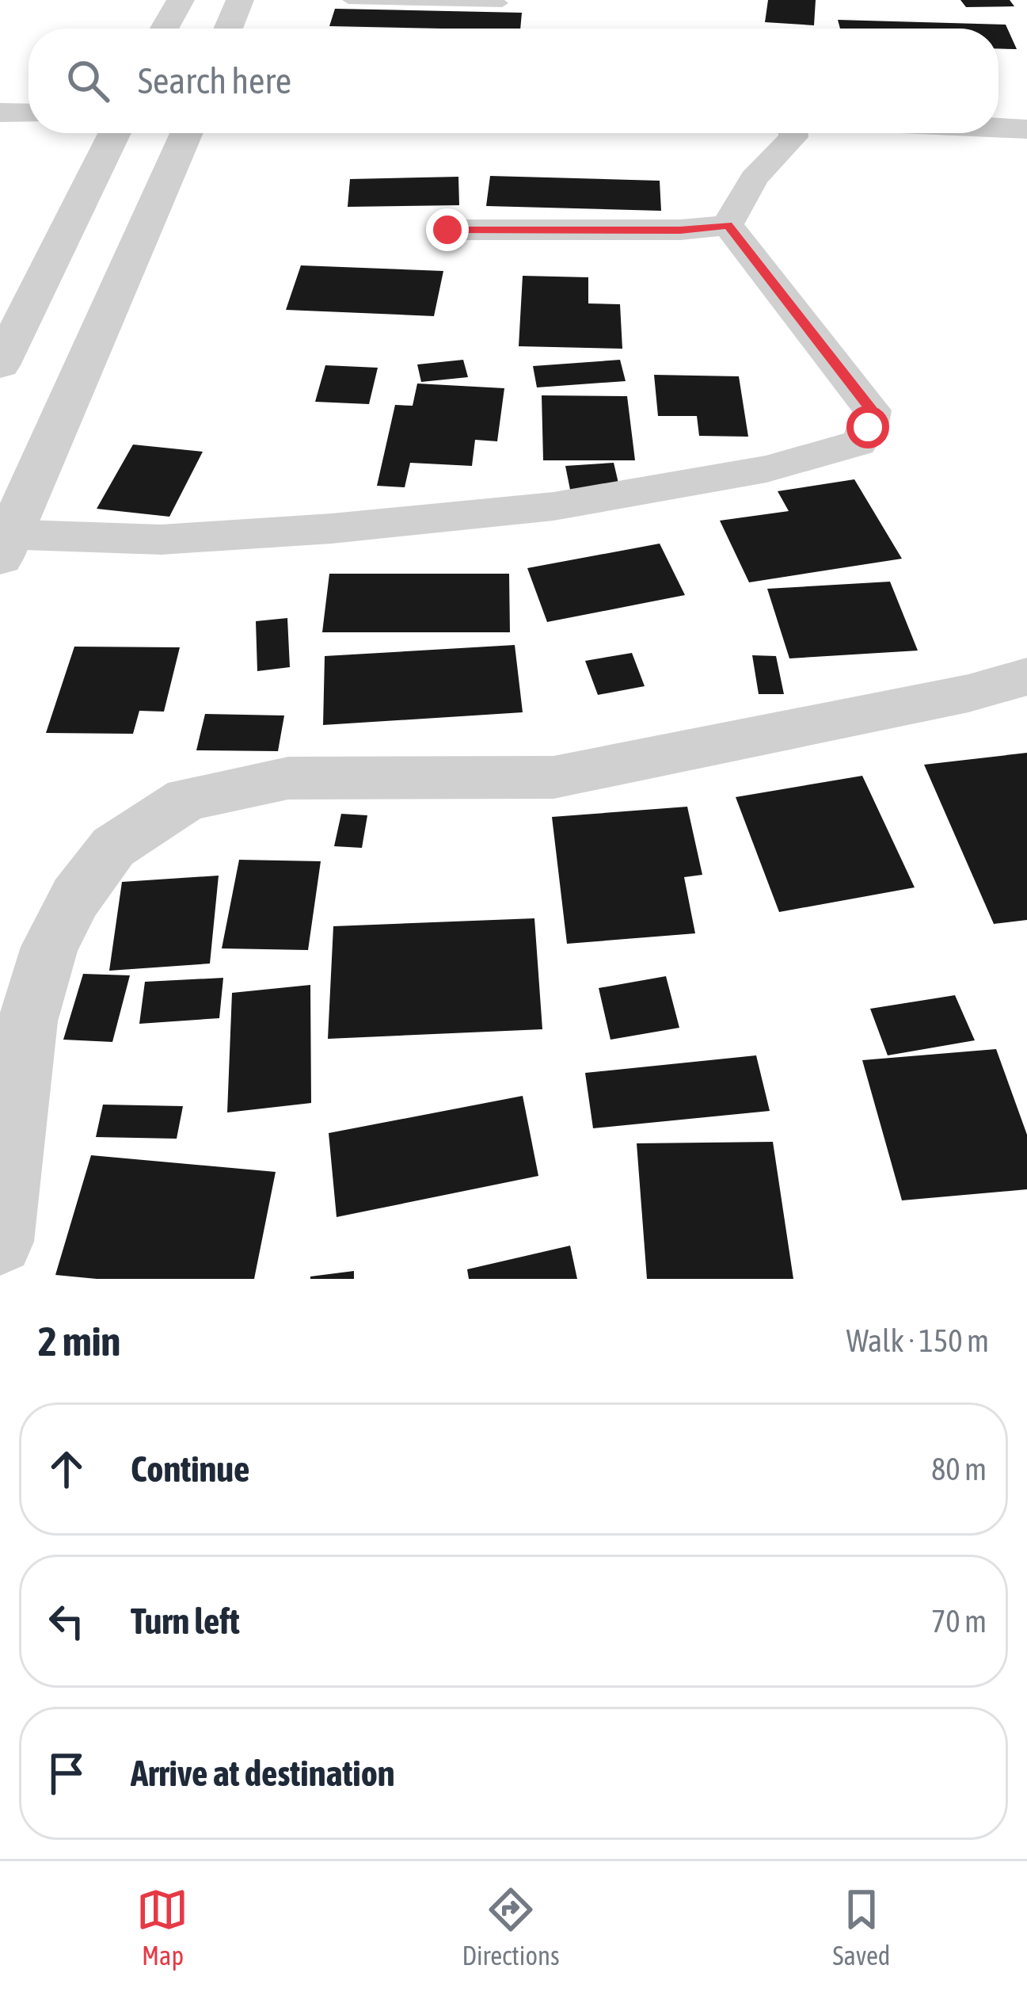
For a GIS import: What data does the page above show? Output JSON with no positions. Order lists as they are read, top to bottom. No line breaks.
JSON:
{"page":{"search":"Search here","heading":["2 min","Walk · 150 m"],"list":[["Continue","80 m"],["Turn left","70 m"],"Arrive at destination"],"nav":["Map","Directions","Saved"]}}
